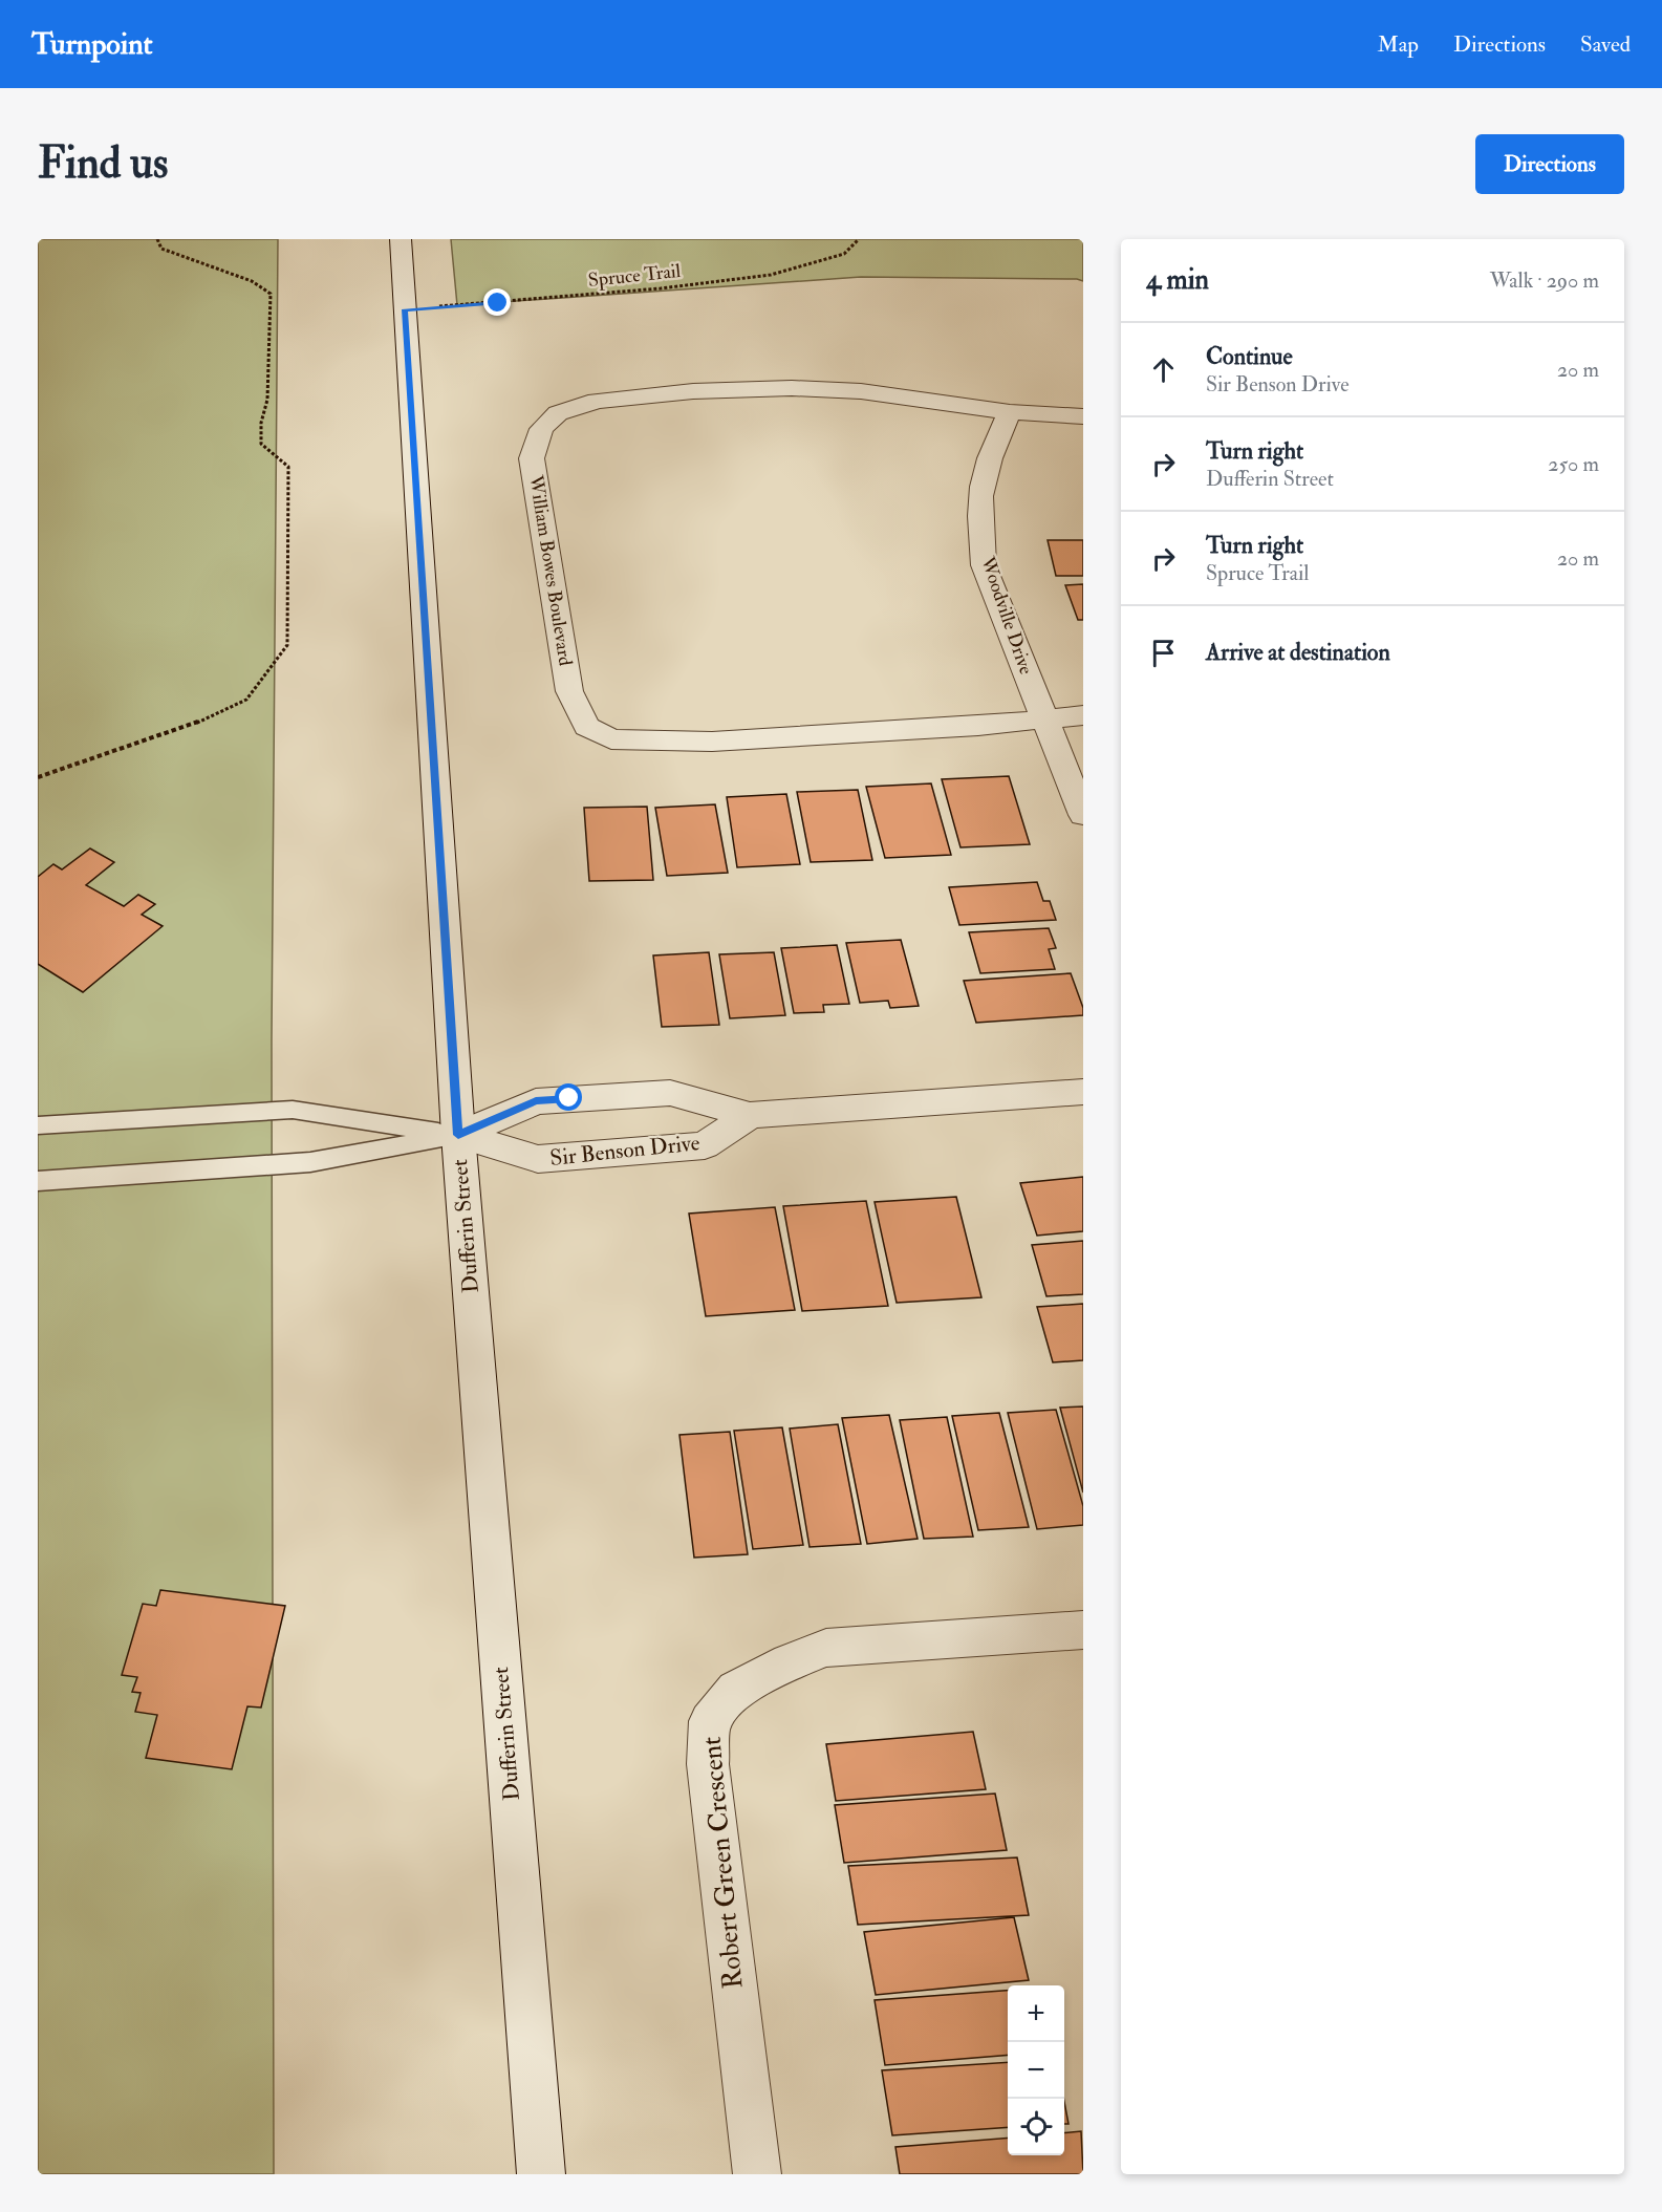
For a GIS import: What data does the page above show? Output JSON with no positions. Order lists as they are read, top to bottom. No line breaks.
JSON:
{"streets":{"street":["William Bowes Boulevard","Woodville Drive","Sir Benson Drive","Dufferin Street","Robert Green Crescent"],"path":["Spruce Trail"]},"crossings":[["Spruce Trail","Dufferin Street"],["William Bowes Boulevard","Woodville Drive"],["Sir Benson Drive","Dufferin Street"]],"page":{"header":"Turnpoint","nav":["Map","Directions","Saved"],"buttons":"Directions","title":"Find us","heading":["4 min","Walk · 290 m"],"list":[["Continue","Sir Benson Drive","20 m"],["Turn right","Dufferin Street","250 m"],["Turn right","Spruce Trail","20 m"],"Arrive at destination"],"map_buttons":["+","−"]}}
